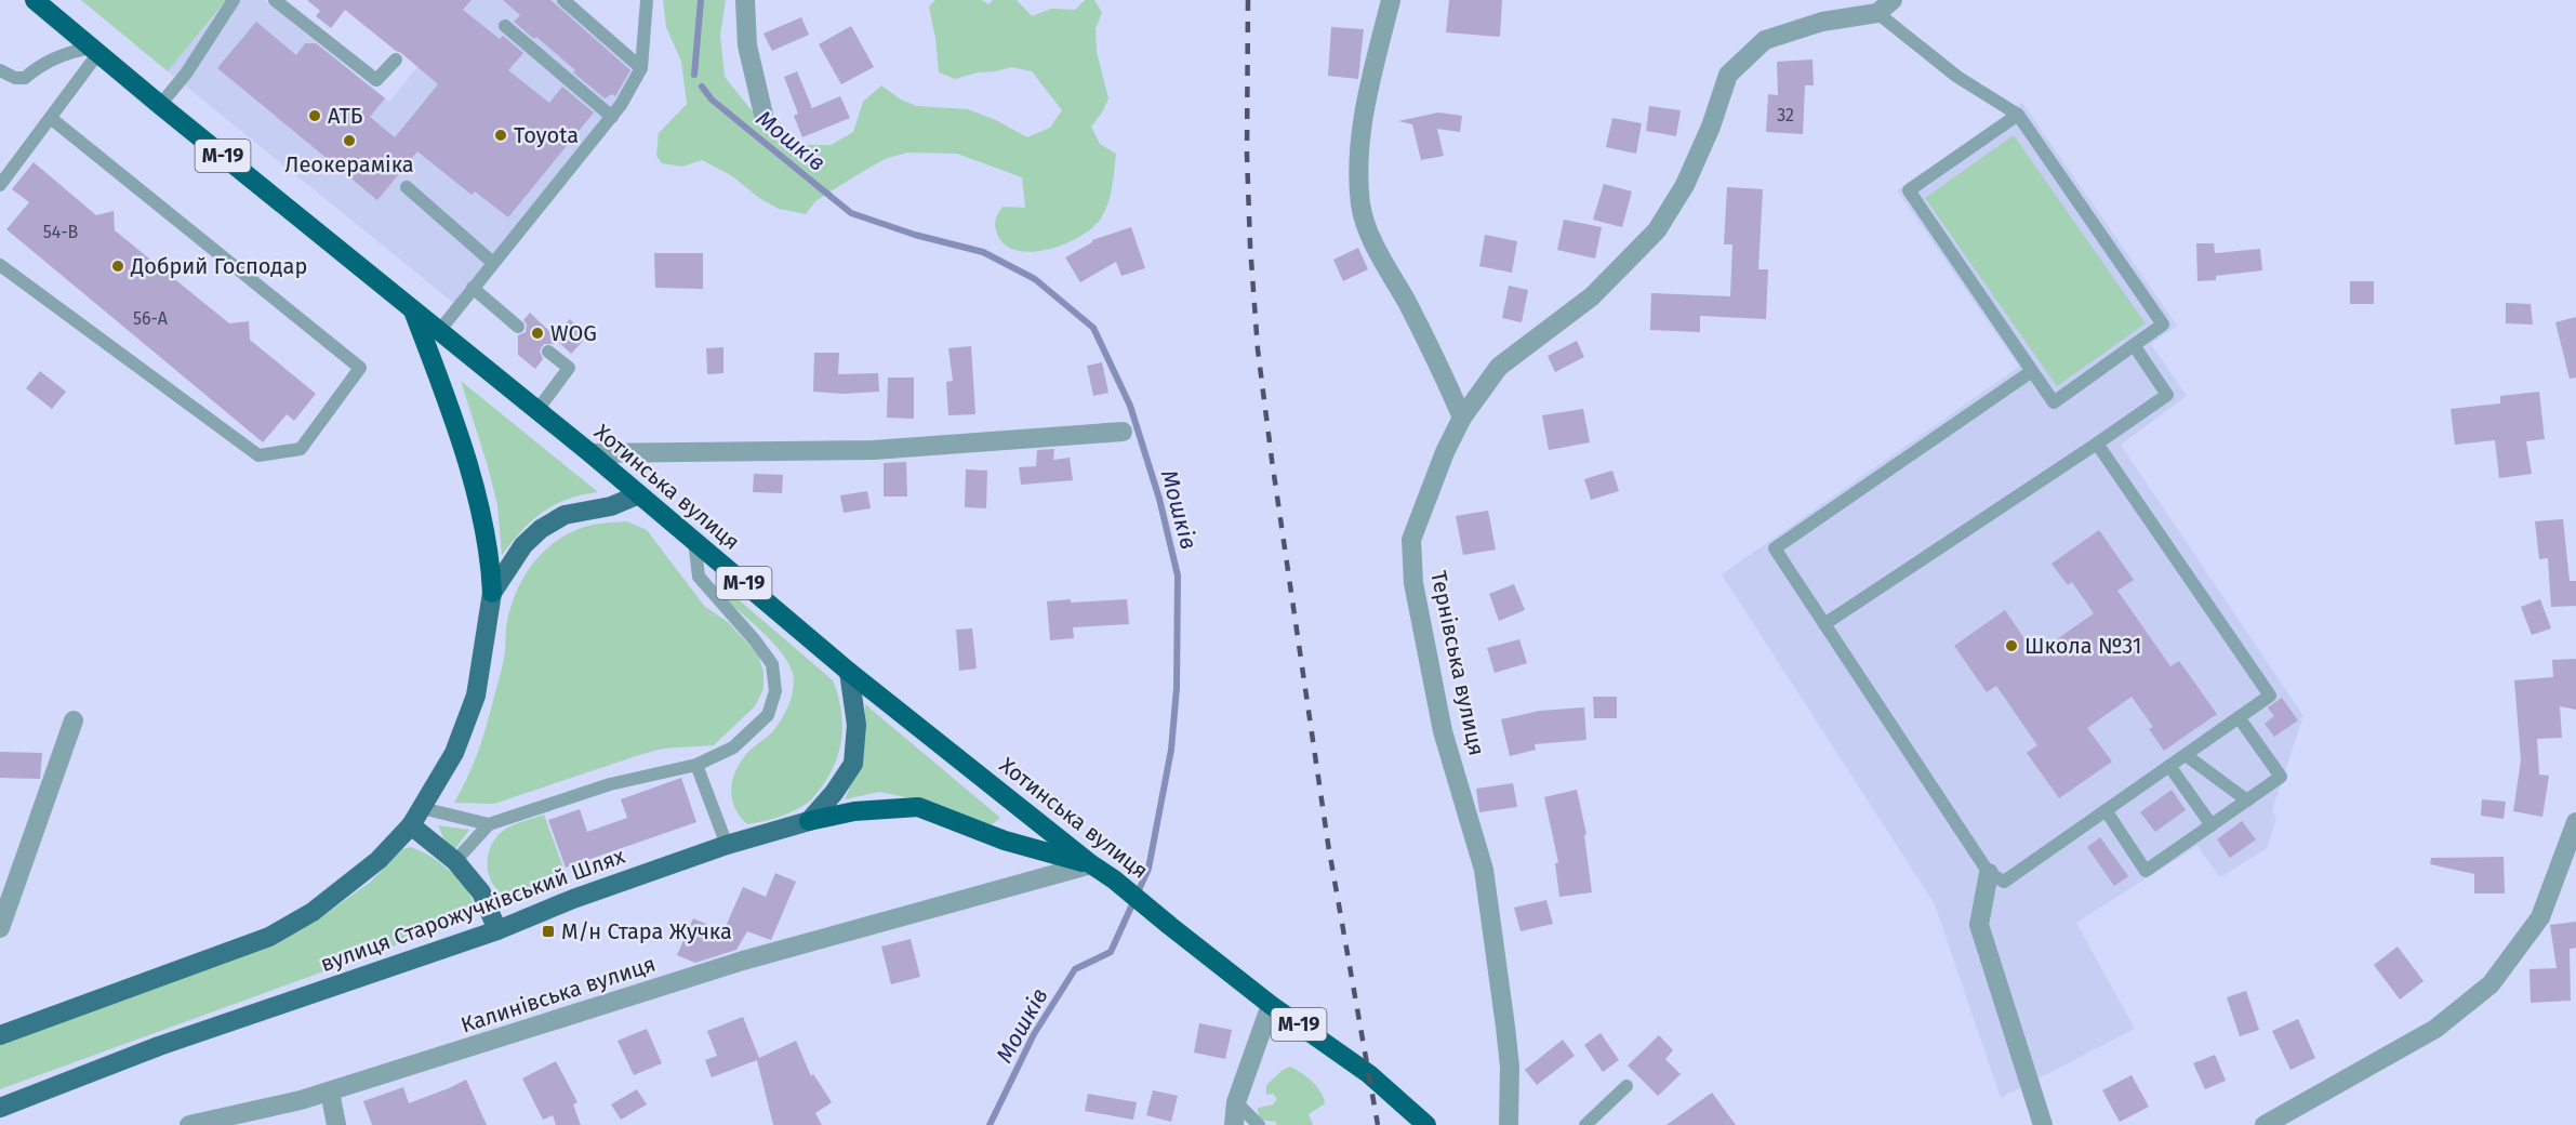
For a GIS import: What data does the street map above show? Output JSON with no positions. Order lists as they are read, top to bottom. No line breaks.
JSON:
{"streets":{"highway":["М-19","Хотинська вулиця"],"main road":["вулиця Старожучківський Шлях"],"street":["Тернівська вулиця","Калинівська вулиця"]},"crossings":[["Хотинська вулиця","Калинівська вулиця"]],"water":["Мошків"],"places":{"other":["АТБ","Toyota","Леокераміка","Добрий Господар","WOG","Школа №31"],"transit":["М/н Стара Жучка"]},"house_numbers":["32","54-В","56-А"]}
